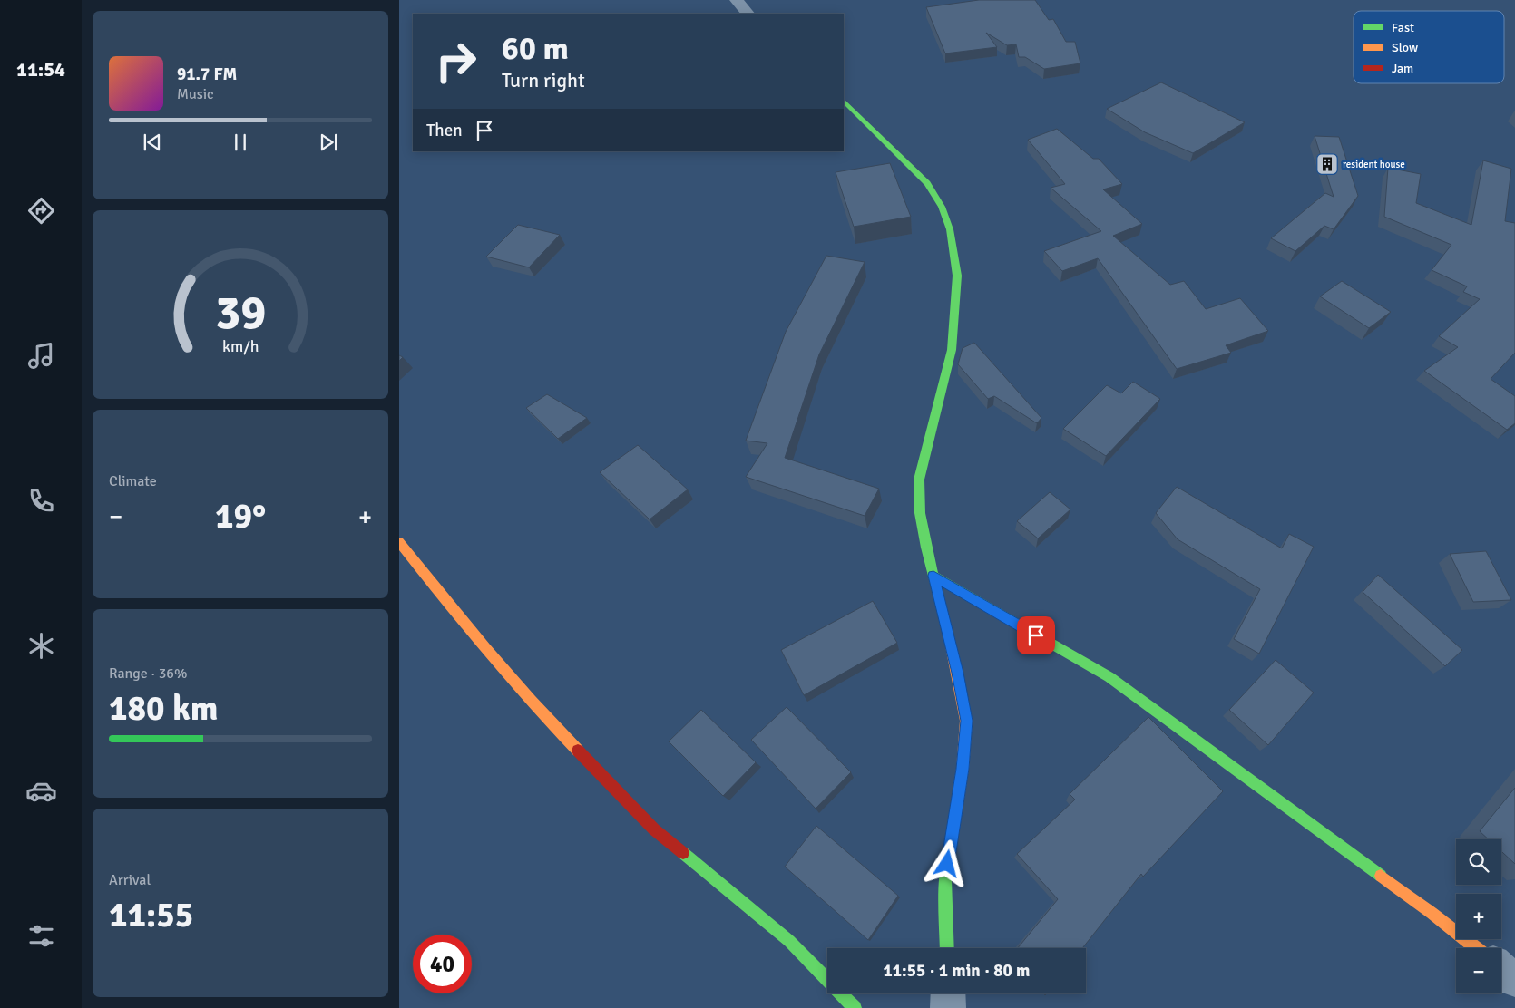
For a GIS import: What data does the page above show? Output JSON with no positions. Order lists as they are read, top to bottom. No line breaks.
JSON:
{"places":{"building":["resident house"]},"legend":["Fast","Slow","Jam"],"page":{"tabs":"11:54","turn":["60 m","Turn right"],"song":["91.7 FM","Music"],"then":"Then","tile":["Climate",["Range · 36%","180 km"],["Arrival","11:55"]],"heat":["−","19°","+"],"map_buttons":["+","−"],"limit":"40","trip":"11:55 · 1 min · 80 m","gauge":["39","km/h"]}}
